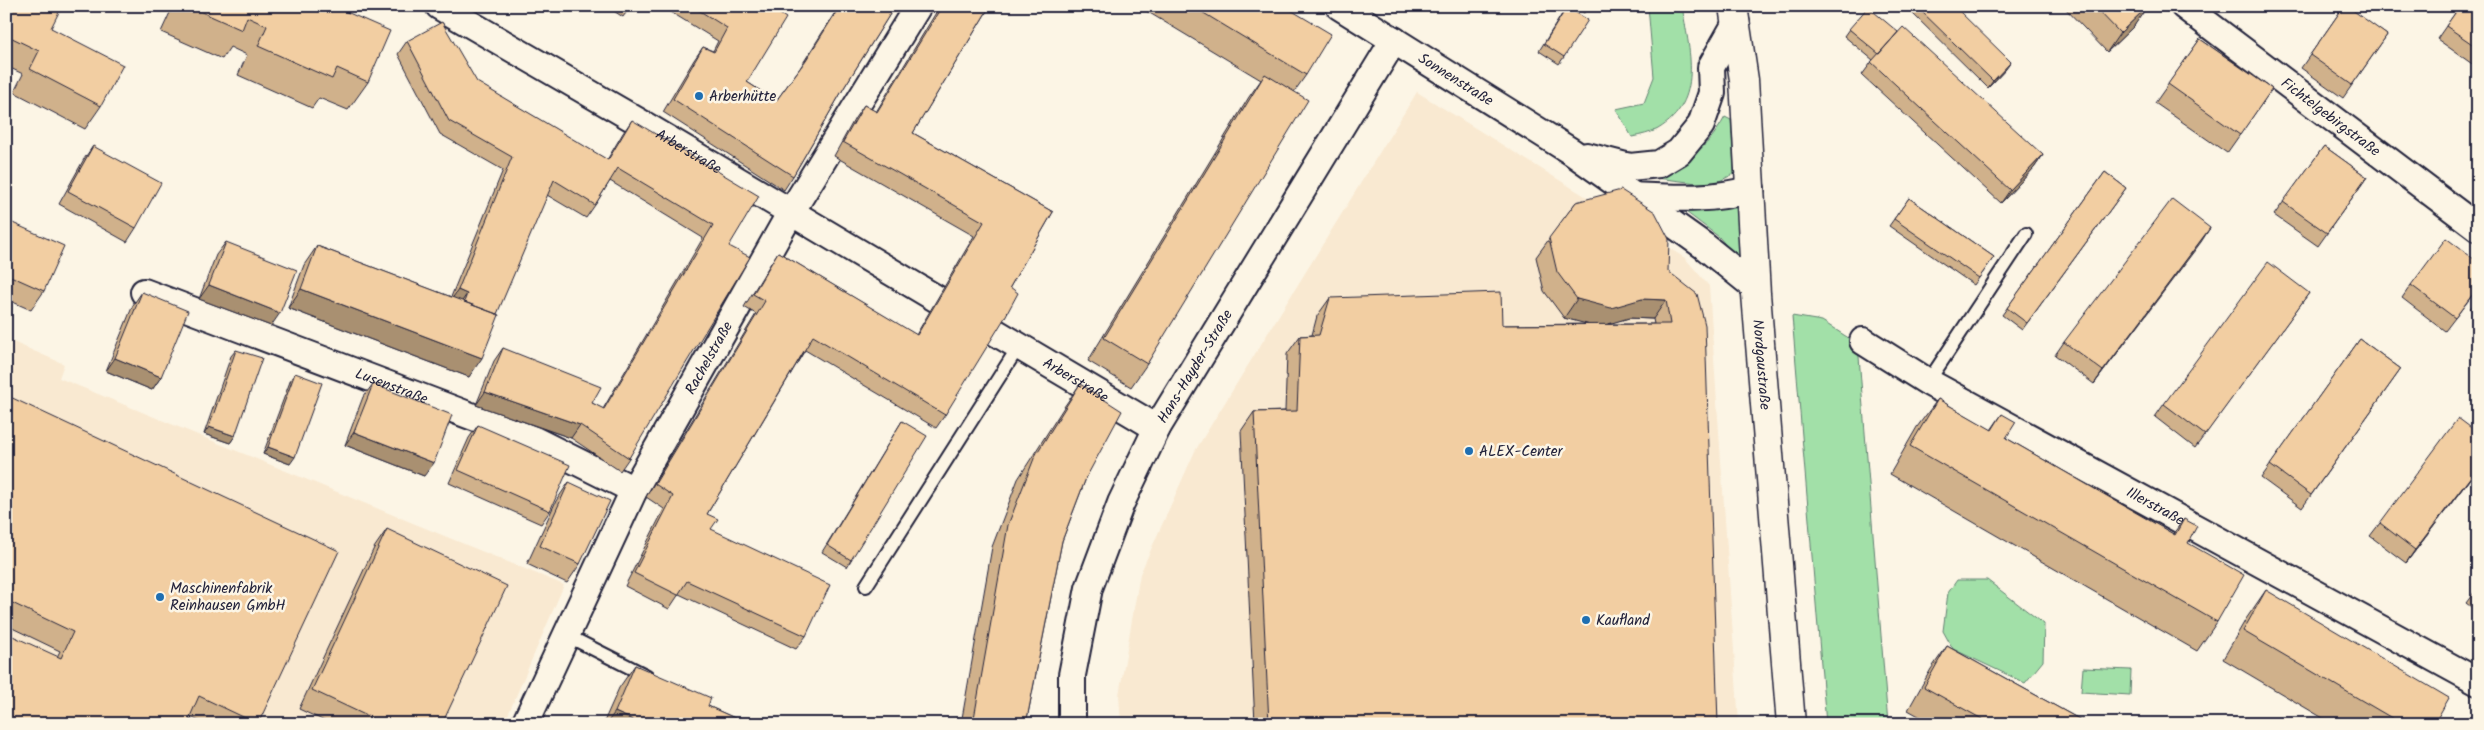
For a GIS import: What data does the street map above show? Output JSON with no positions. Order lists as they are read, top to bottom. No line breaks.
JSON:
{"streets":{"main road":["Nordgaustraße"],"street":["Sonnenstraße","Fichtelgebirgstraße","Arberstraße","Rachelstraße","Hans-Hayder-Straße","Lusenstraße","Illerstraße"]},"crossings":[["Sonnenstraße","Nordgaustraße"],["Sonnenstraße","Hans-Hayder-Straße"],["Arberstraße","Rachelstraße"],["Arberstraße","Hans-Hayder-Straße"],["Rachelstraße","Lusenstraße"]],"places":["Arberhütte","ALEX-Center","Maschinenfabrik Reinhausen GmbH","Kaufland"]}
